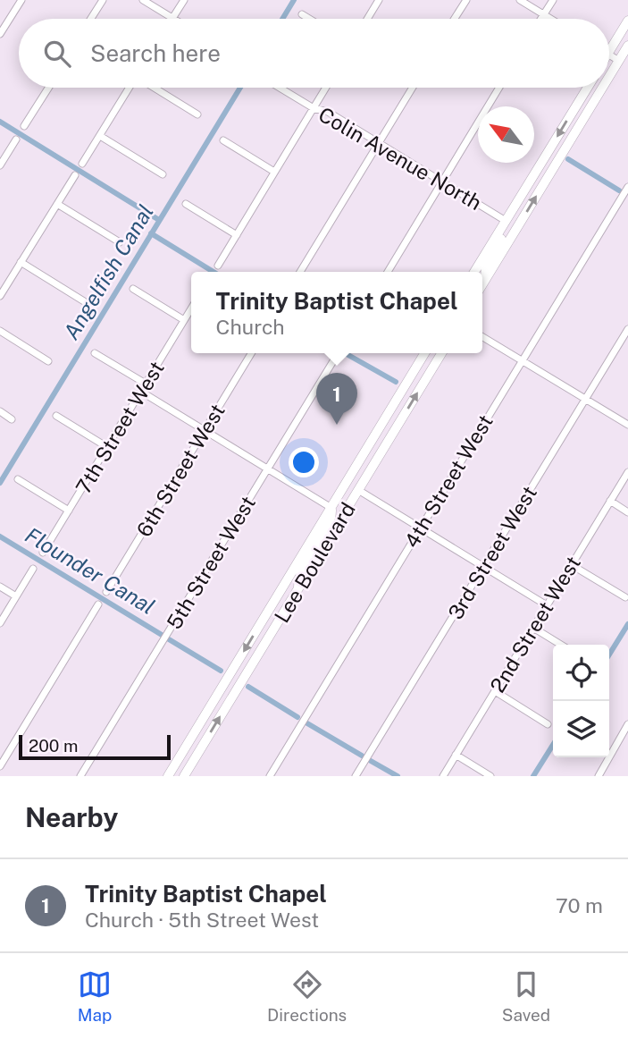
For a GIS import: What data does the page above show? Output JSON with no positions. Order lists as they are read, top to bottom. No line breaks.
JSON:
{"streets":{"main road":["Lee Boulevard"],"street":["Colin Avenue North","7th Street West","6th Street West","4th Street West","3rd Street West","5th Street West","2nd Street West"]},"water":["Angelfish Canal","Flounder Canal"],"scale_bar":"200 m","north":"top left","page":{"search":"Search here","popup":["Trinity Baptist Chapel","Church"],"pins":"1","scale":"200 m","heading":"Nearby","list":[{"mark":"1","name":"Trinity Baptist Chapel","note":"Church · 5th Street West","value":"70 m"}],"nav":["Map","Directions","Saved"]}}
